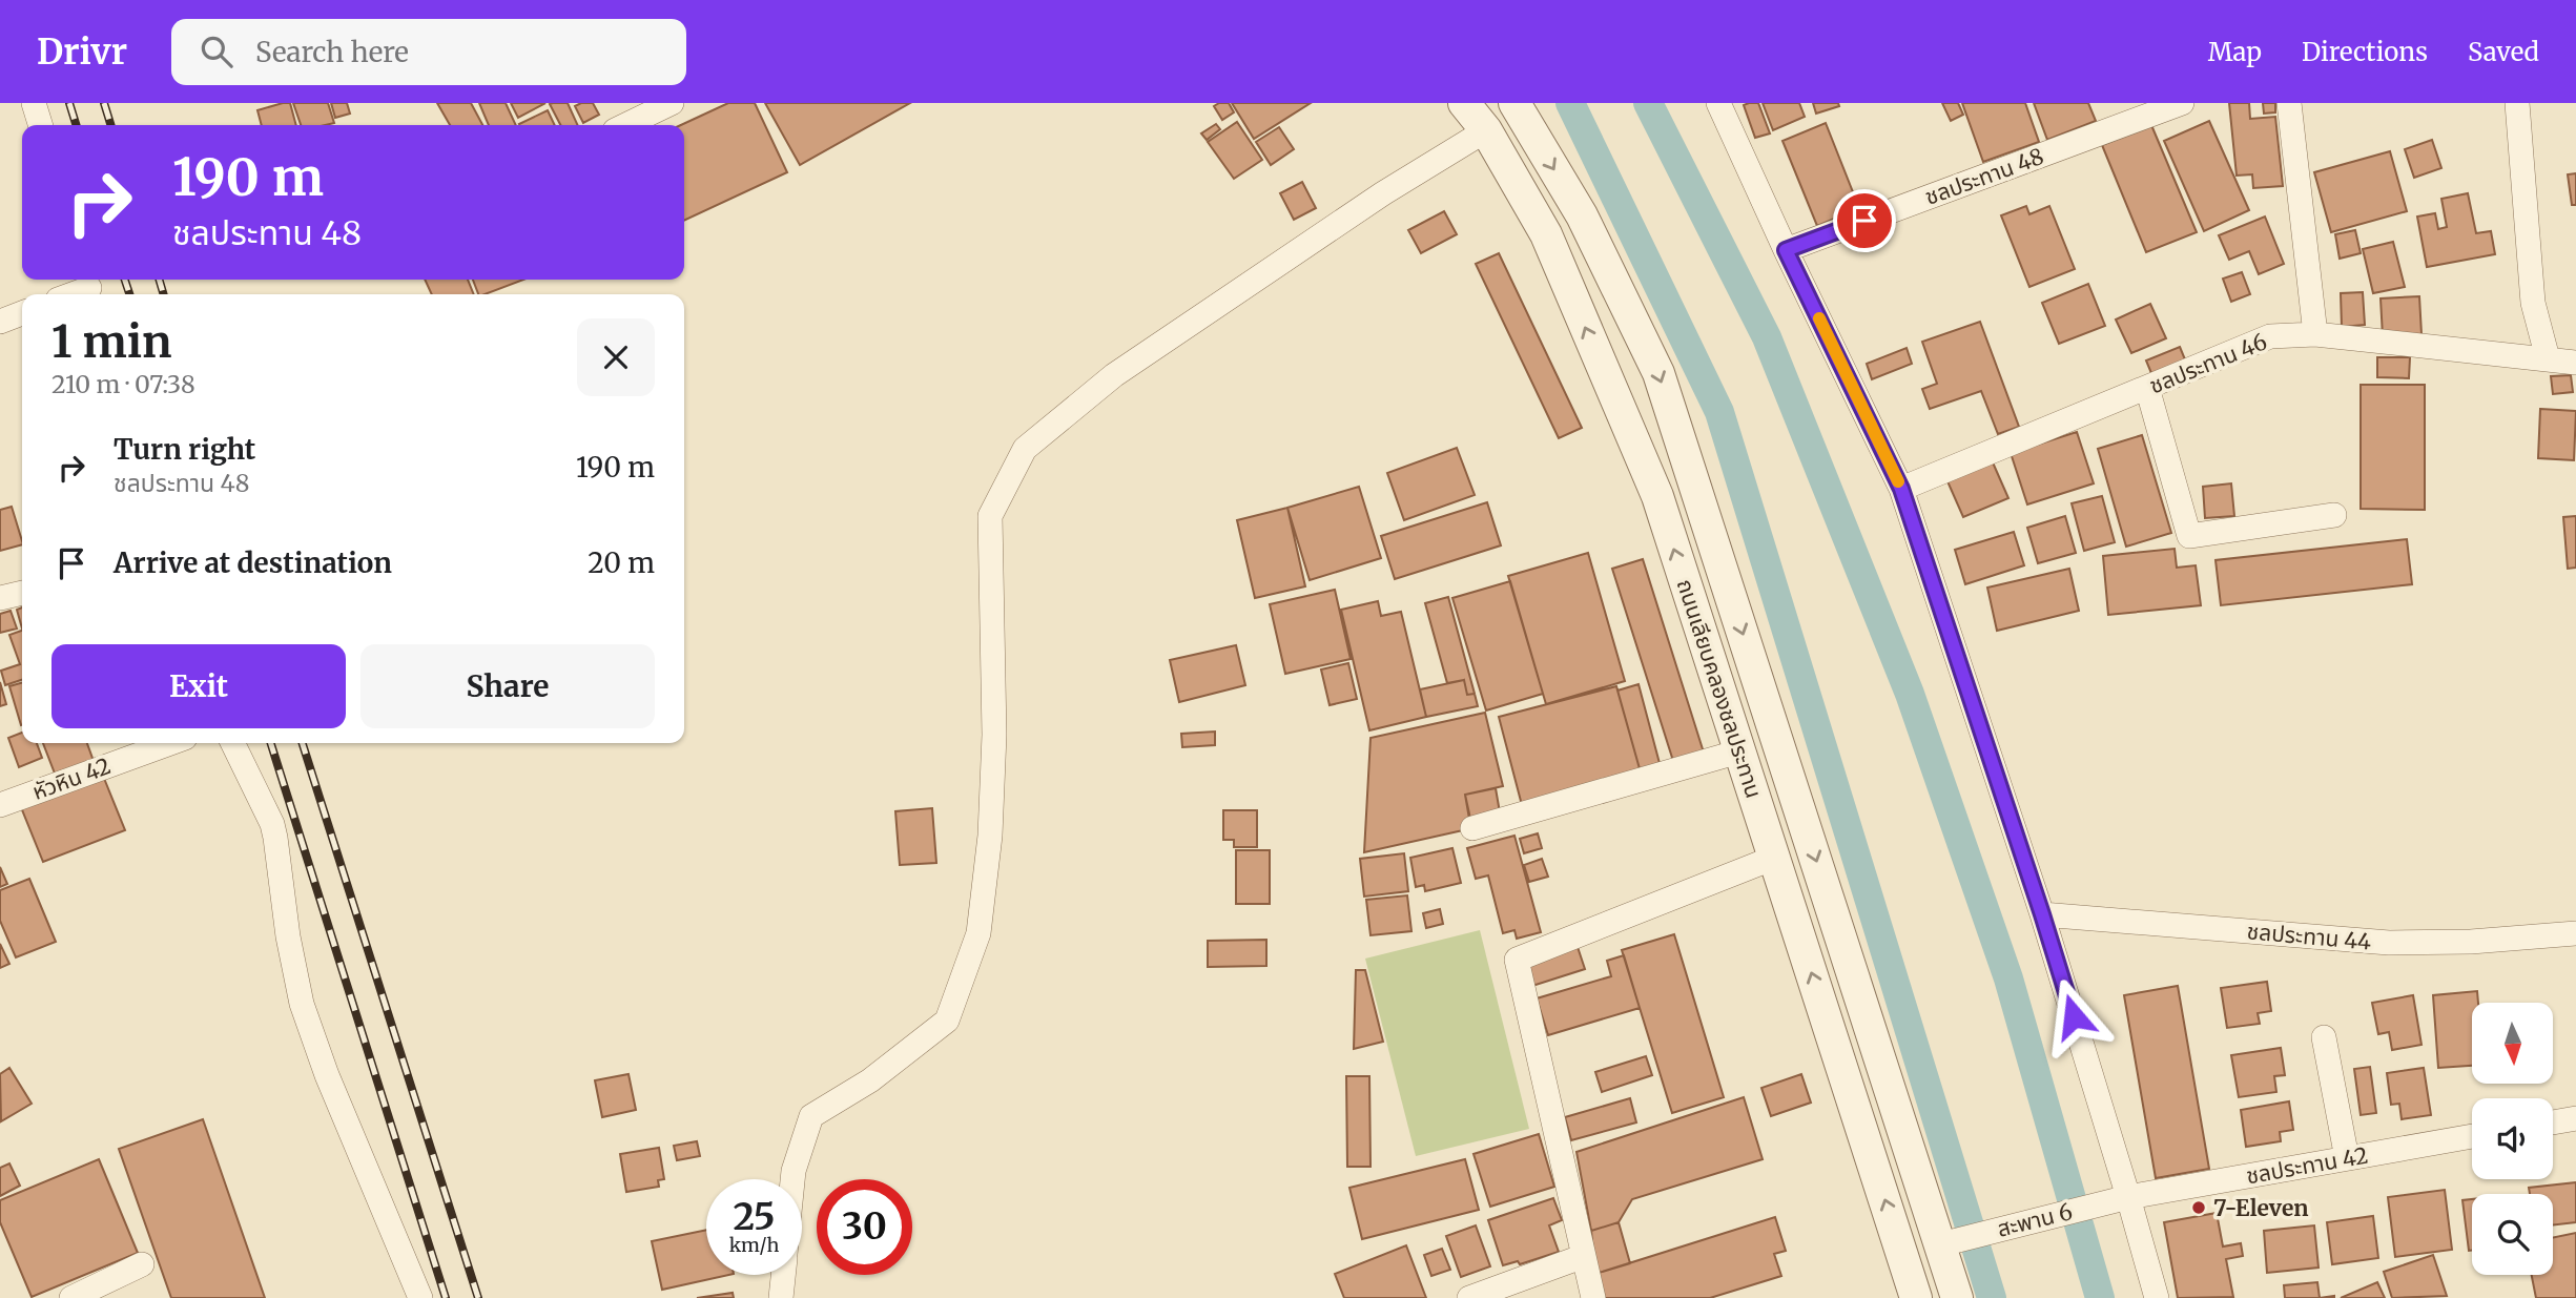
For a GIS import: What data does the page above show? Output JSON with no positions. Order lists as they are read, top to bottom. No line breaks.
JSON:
{"streets":{"street":["ชลประทาน 48","ชลประทาน 46","ถนนเลียบคลองชลประทาน","หัวหิน 42","ชลประทาน 44","ชลประทาน 42","สะพาน 6"]},"crossings":[["ถนนเลียบคลองชลประทาน","สะพาน 6"],["ชลประทาน 42","สะพาน 6"]],"places":["7-Eleven"],"north":"bottom","page":{"header":"Drivr","search":"Search here","nav":["Map","Directions","Saved"],"turn":["190 m","ชลประทาน 48"],"heading":["1 min","210 m · 07:38"],"list":[{"name":"Turn right","note":"ชลประทาน 48","value":"190 m"},{"name":"Arrive at destination","value":"20 m"}],"buttons":["Exit","Share"],"speed":"25 km/h","limit":"30"}}
